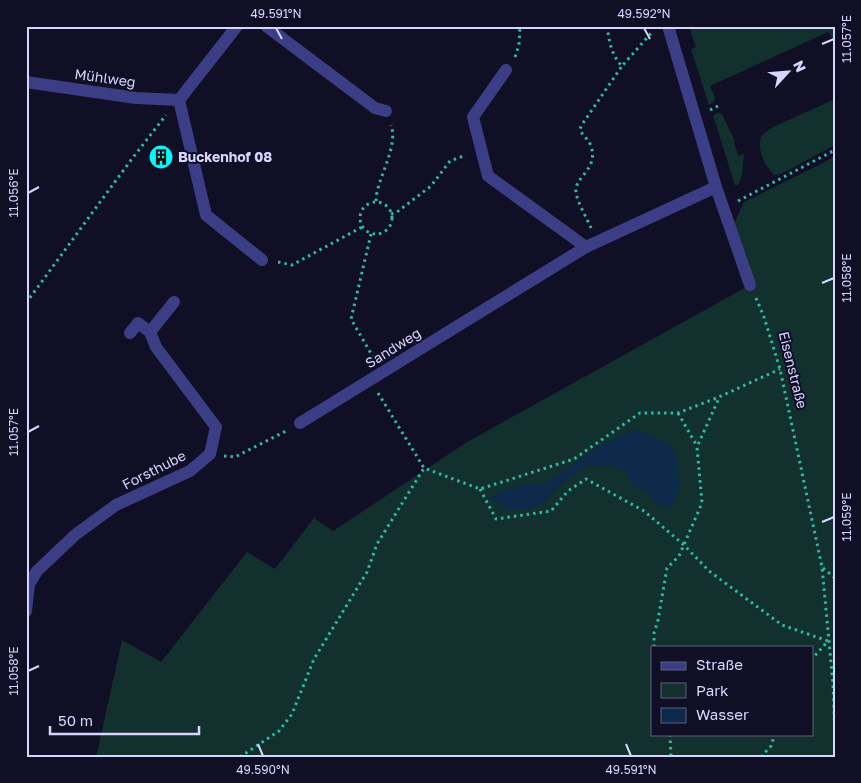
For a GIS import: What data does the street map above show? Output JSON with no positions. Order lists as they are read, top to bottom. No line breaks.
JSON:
{"streets":{"street":["Mühlweg","Sandweg","Forsthube"],"path":["Eisenstraße"]},"places":{"building":["Buckenhof 08"]},"legend":["Straße","Park","Wasser"],"scale_bar":"50 m","north":"top right","coordinates":["49.591°N","49.592°N","11.057°E","11.056°E","11.058°E","11.059°E","49.590°N"]}
